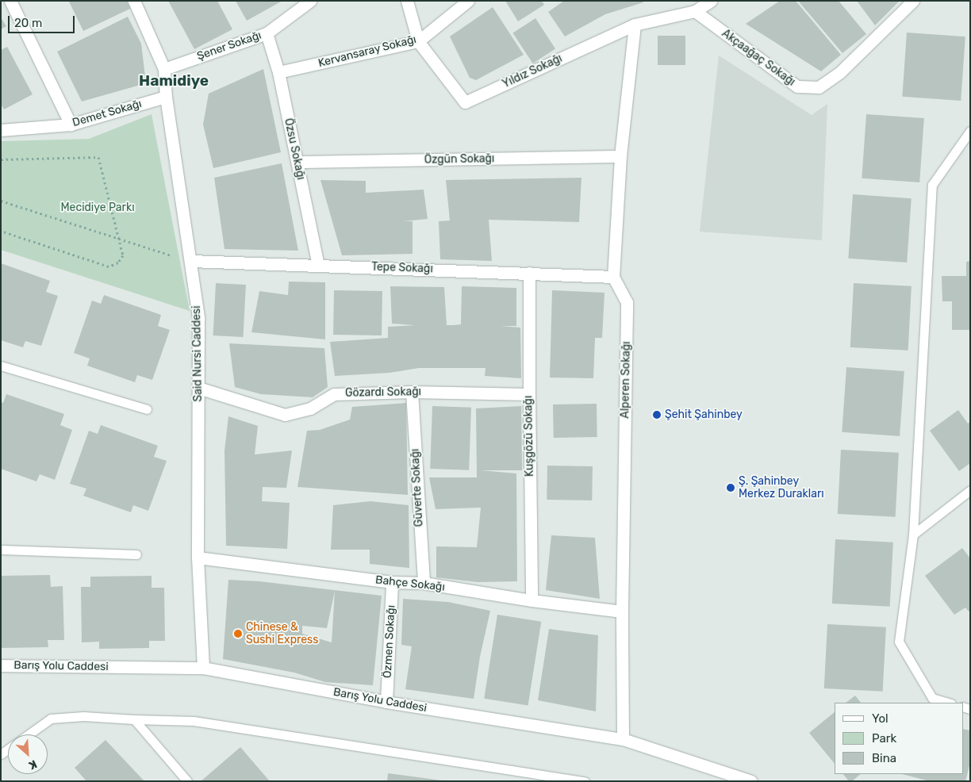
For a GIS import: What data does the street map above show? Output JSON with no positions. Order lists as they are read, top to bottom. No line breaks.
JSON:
{"streets":{"street":["Şener Sokağı","Kervansaray Sokağı","Akçaağaç Sokağı","Yıldız Sokağı","Demet Sokağı","Özsu Sokağı","Özgün Sokağı","Tepe Sokağı","Said Nursi Caddesi","Alperen Sokağı","Gözardı Sokağı","Kuşgözü Sokağı","Güverte Sokağı","Bahçe Sokağı","Özmen Sokağı","Barış Yolu Caddesi"]},"crossings":[["Şener Sokağı","Özsu Sokağı"],["Şener Sokağı","Said Nursi Caddesi"],["Kervansaray Sokağı","Yıldız Sokağı"],["Kervansaray Sokağı","Özsu Sokağı"],["Akçaağaç Sokağı","Yıldız Sokağı"],["Demet Sokağı","Said Nursi Caddesi"],["Özsu Sokağı","Özgün Sokağı"],["Özsu Sokağı","Tepe Sokağı"],["Tepe Sokağı","Said Nursi Caddesi"],["Tepe Sokağı","Alperen Sokağı"],["Tepe Sokağı","Kuşgözü Sokağı"],["Said Nursi Caddesi","Gözardı Sokağı"],["Said Nursi Caddesi","Bahçe Sokağı"],["Said Nursi Caddesi","Barış Yolu Caddesi"],["Alperen Sokağı","Bahçe Sokağı"],["Alperen Sokağı","Barış Yolu Caddesi"],["Gözardı Sokağı","Kuşgözü Sokağı"],["Gözardı Sokağı","Güverte Sokağı"],["Kuşgözü Sokağı","Bahçe Sokağı"],["Güverte Sokağı","Bahçe Sokağı"],["Bahçe Sokağı","Özmen Sokağı"],["Özmen Sokağı","Barış Yolu Caddesi"]],"districts":["Hamidiye"],"parks":["Mecidiye Parkı"],"places":["Şehit Şahinbey","Ş. Şahinbey Merkez Durakları","Chinese & Sushi Express"],"legend":["Yol","Park","Bina"],"scale_bar":"20 m","north":"bottom right"}
